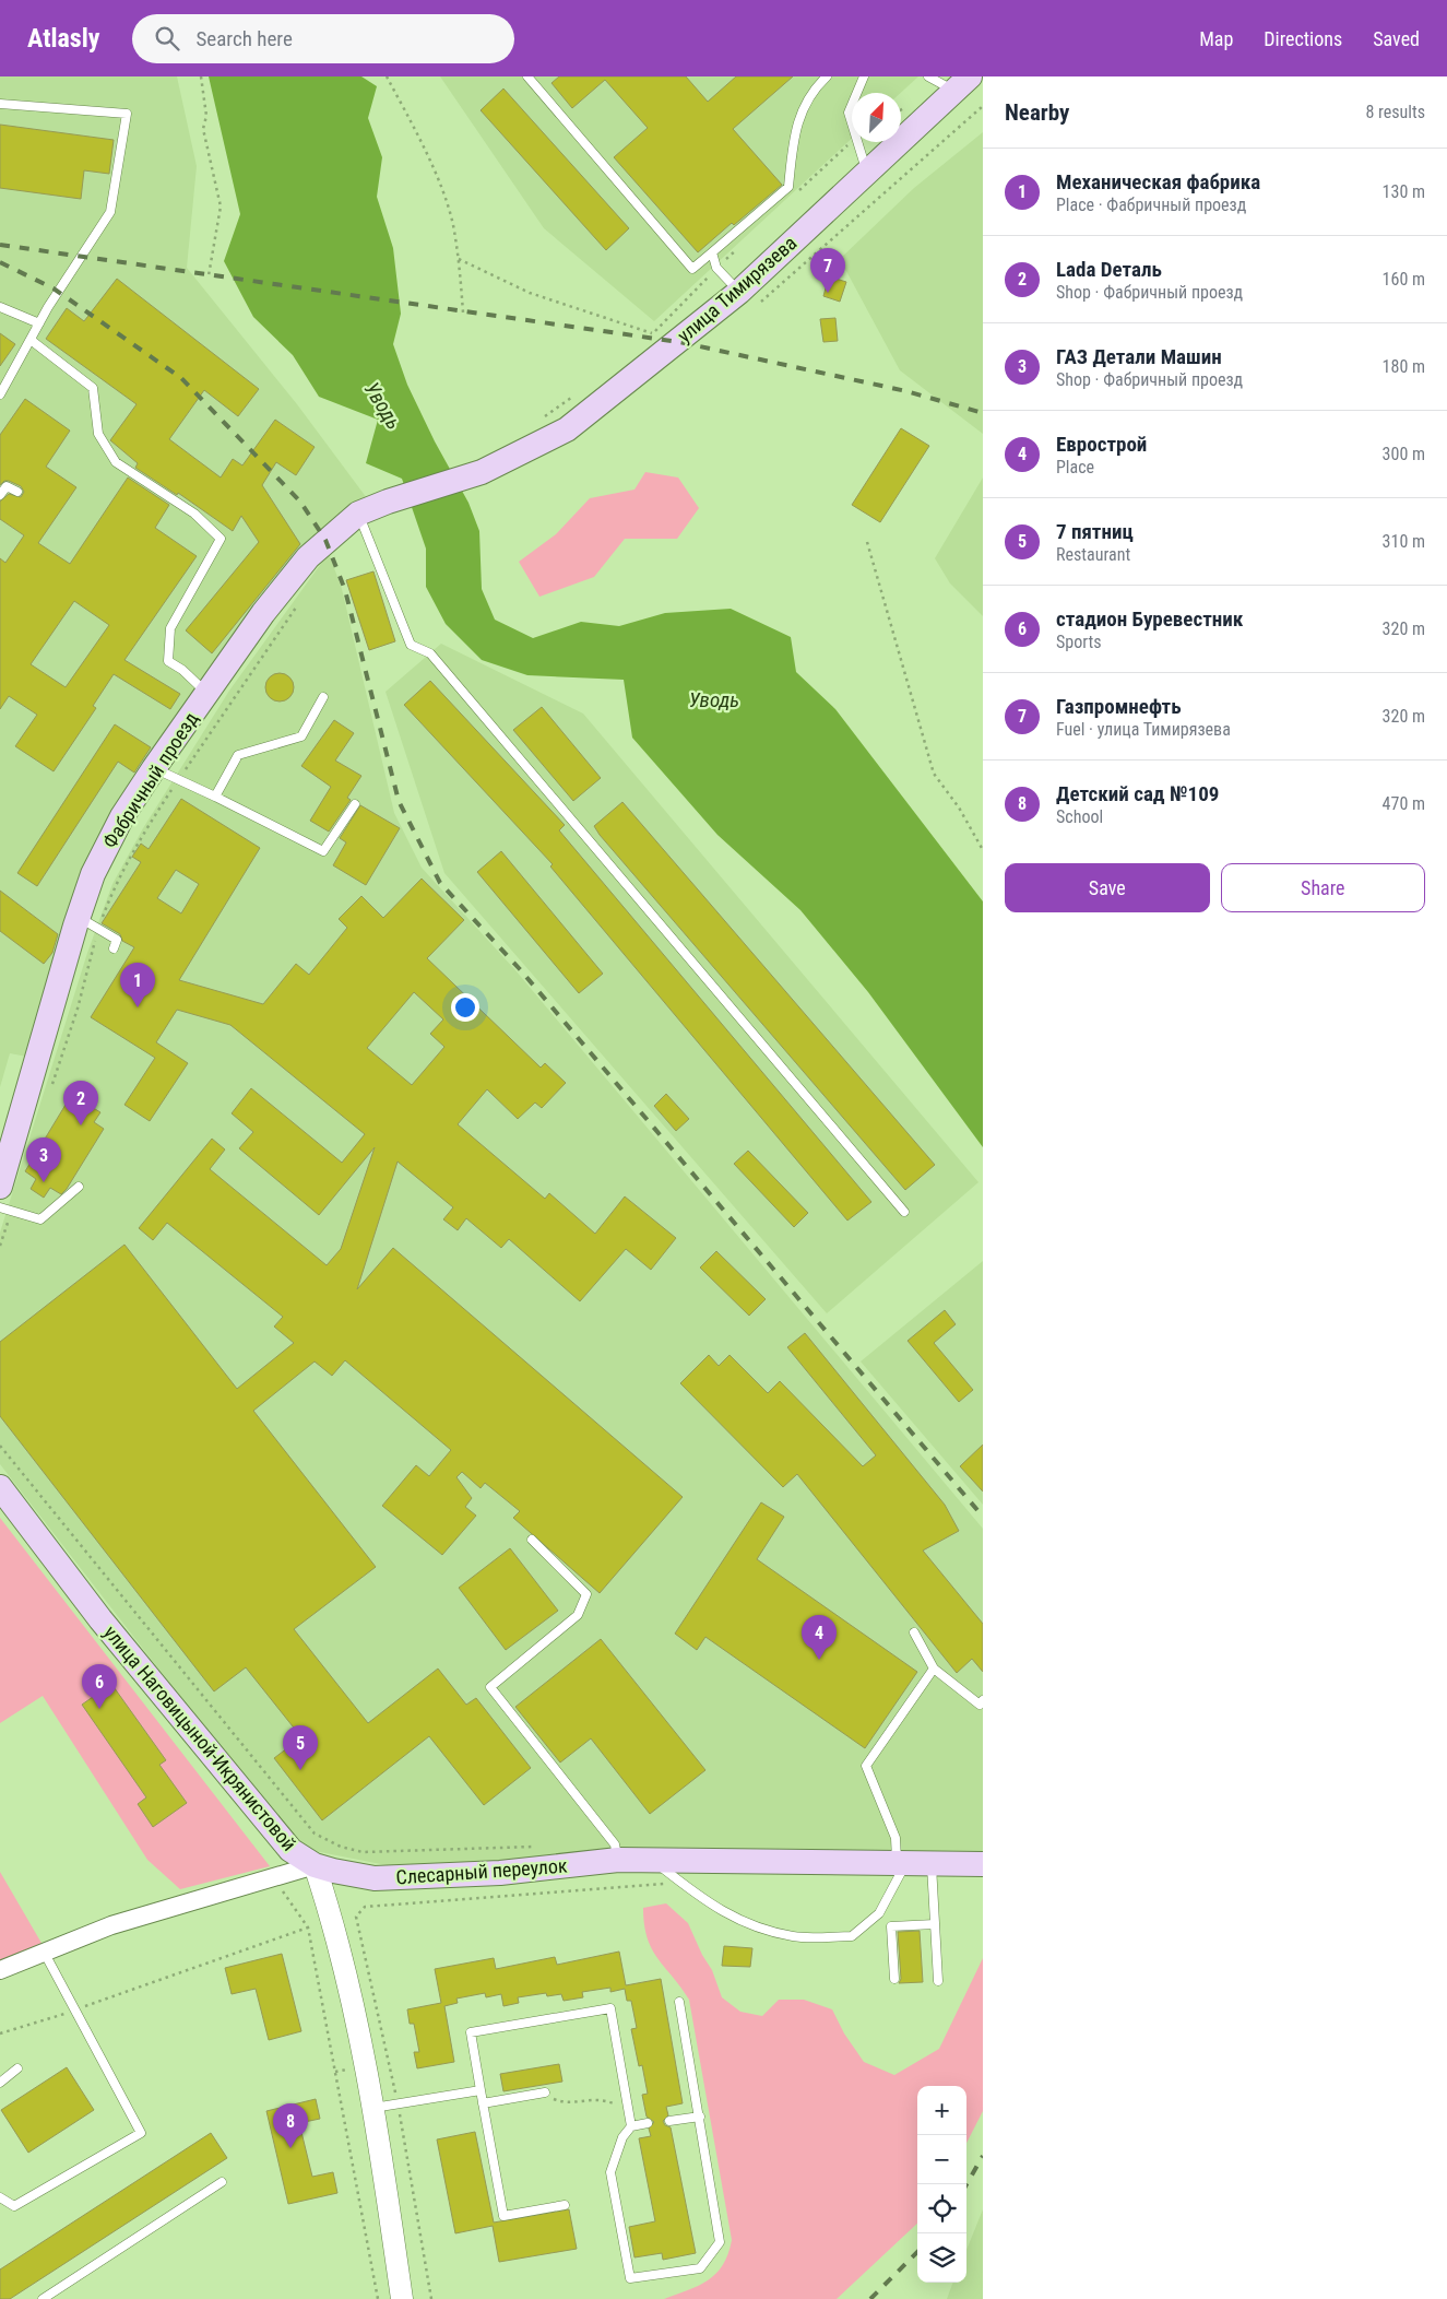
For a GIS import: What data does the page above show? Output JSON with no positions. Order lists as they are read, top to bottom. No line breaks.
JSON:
{"streets":{"main road":["улица Тимирязева","Фабричный проезд","улица Наговицыной-Икрянистовой","Слесарный переулок"]},"crossings":[["улица Тимирязева","Фабричный проезд"],["улица Наговицыной-Икрянистовой","Слесарный переулок"]],"water":["Уводь"],"north":"top right","page":{"header":"Atlasly","search":"Search here","nav":["Map","Directions","Saved"],"heading":["Nearby","8 results"],"list":[{"mark":"1","name":"Механическая фабрика","note":"Place · Фабричный проезд","value":"130 m"},{"mark":"2","name":"Lada Dеталь","note":"Shop · Фабричный проезд","value":"160 m"},{"mark":"3","name":"ГАЗ Детали Машин","note":"Shop · Фабричный проезд","value":"180 m"},{"mark":"4","name":"Еврострой","note":"Place","value":"300 m"},{"mark":"5","name":"7 пятниц","note":"Restaurant","value":"310 m"},{"mark":"6","name":"стадион Буревестник","note":"Sports","value":"320 m"},{"mark":"7","name":"Газпромнефть","note":"Fuel · улица Тимирязева","value":"320 m"},{"mark":"8","name":"Детский сад №109","note":"School","value":"470 m"}],"pins":["7","1","2","3","4","6","5","8"],"buttons":["Save","Share"],"map_buttons":["+","−"]}}
